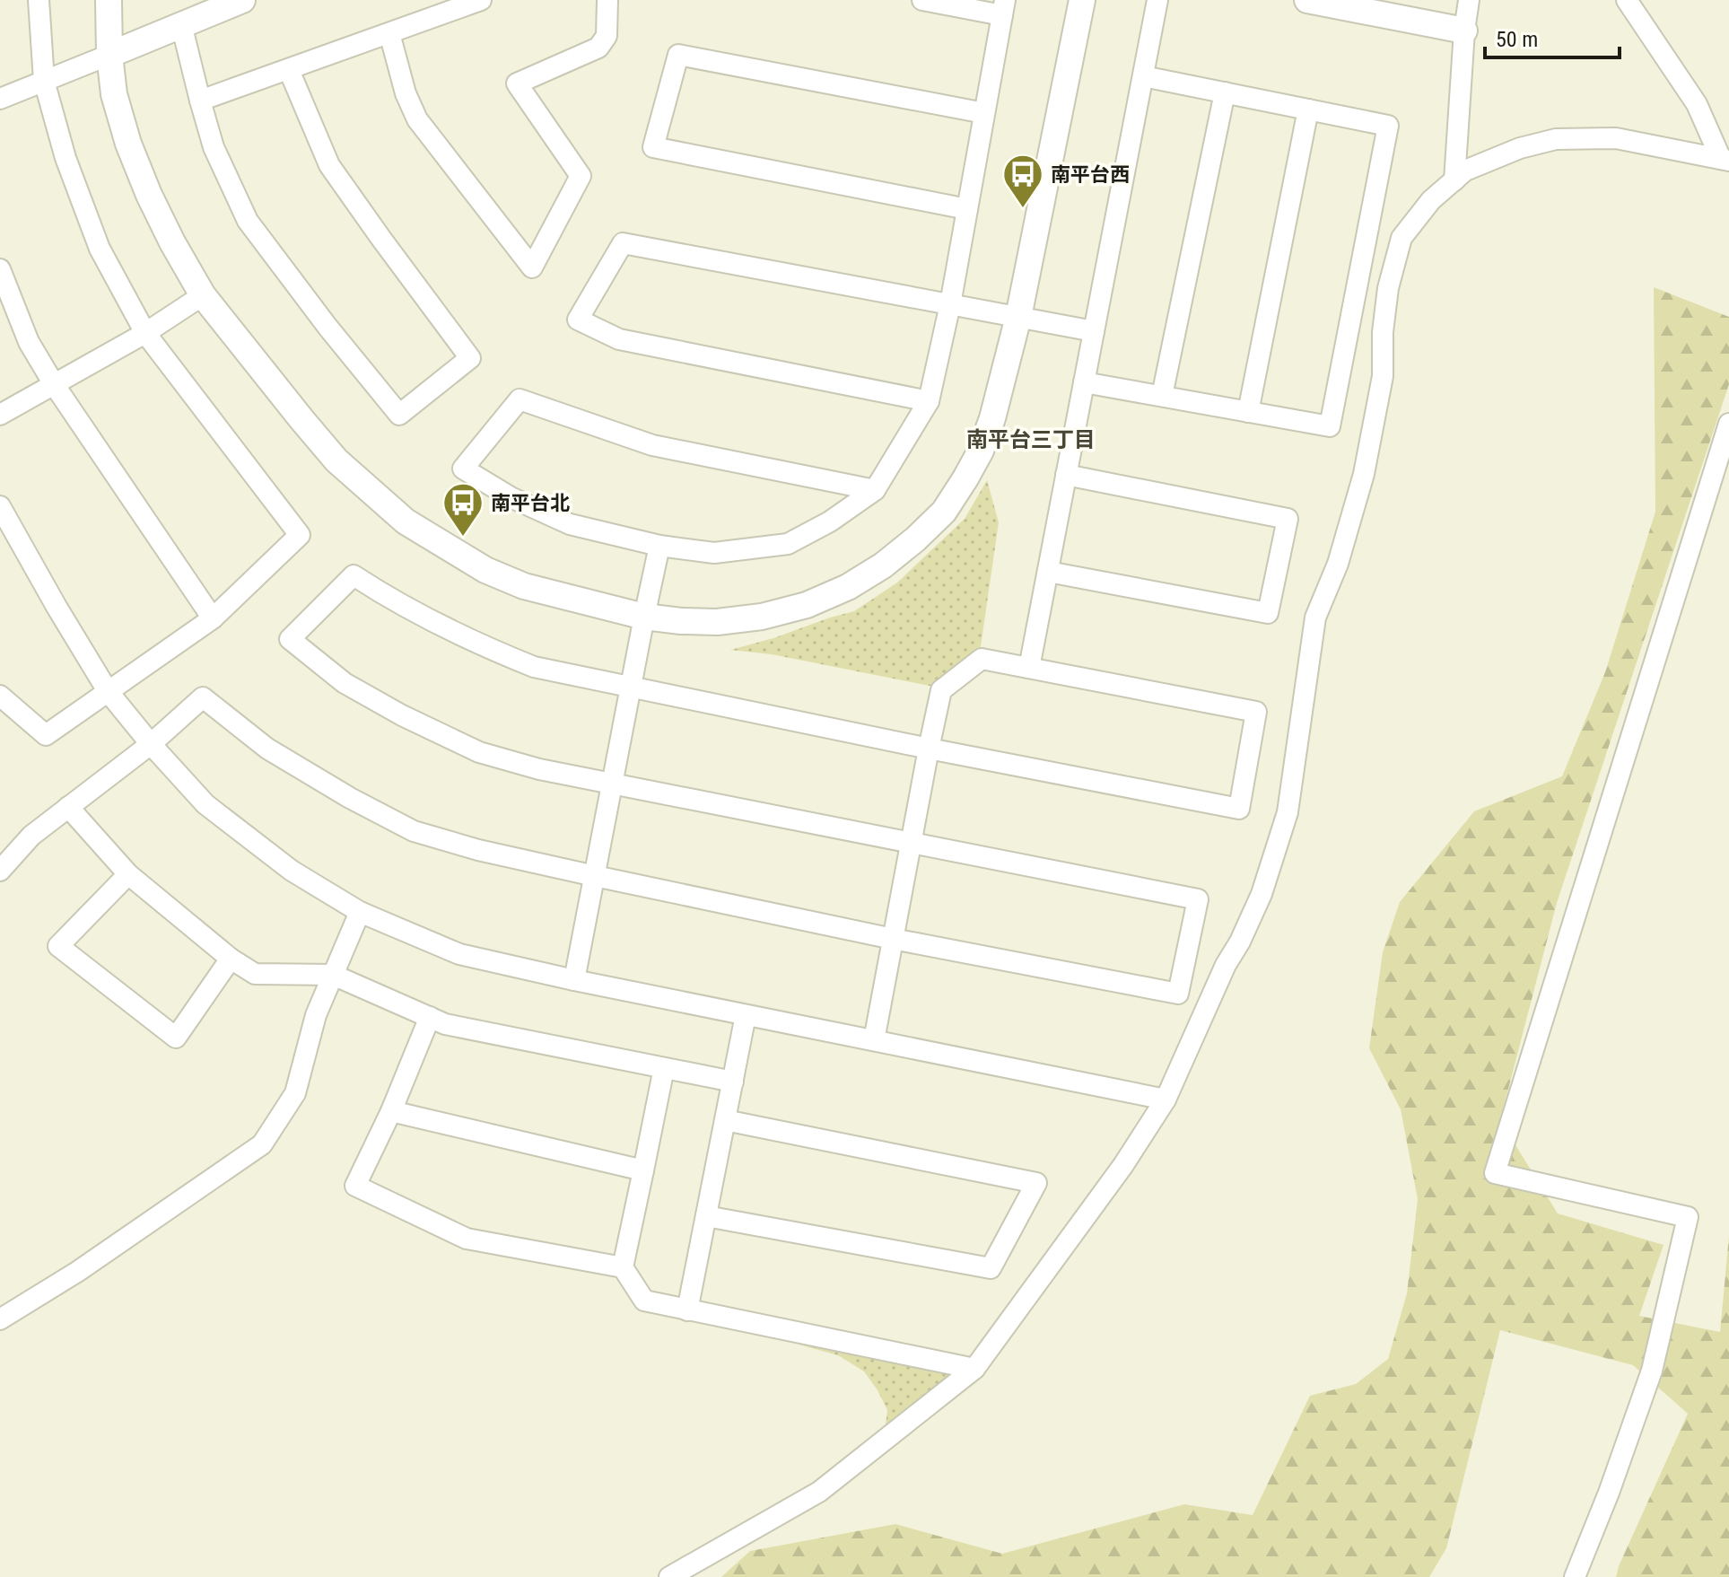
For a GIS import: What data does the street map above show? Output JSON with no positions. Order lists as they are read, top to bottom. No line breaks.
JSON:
{"districts":["南平台三丁目"],"places":{"bus stop":["南平台西","南平台北"]},"scale_bar":"50 m"}
